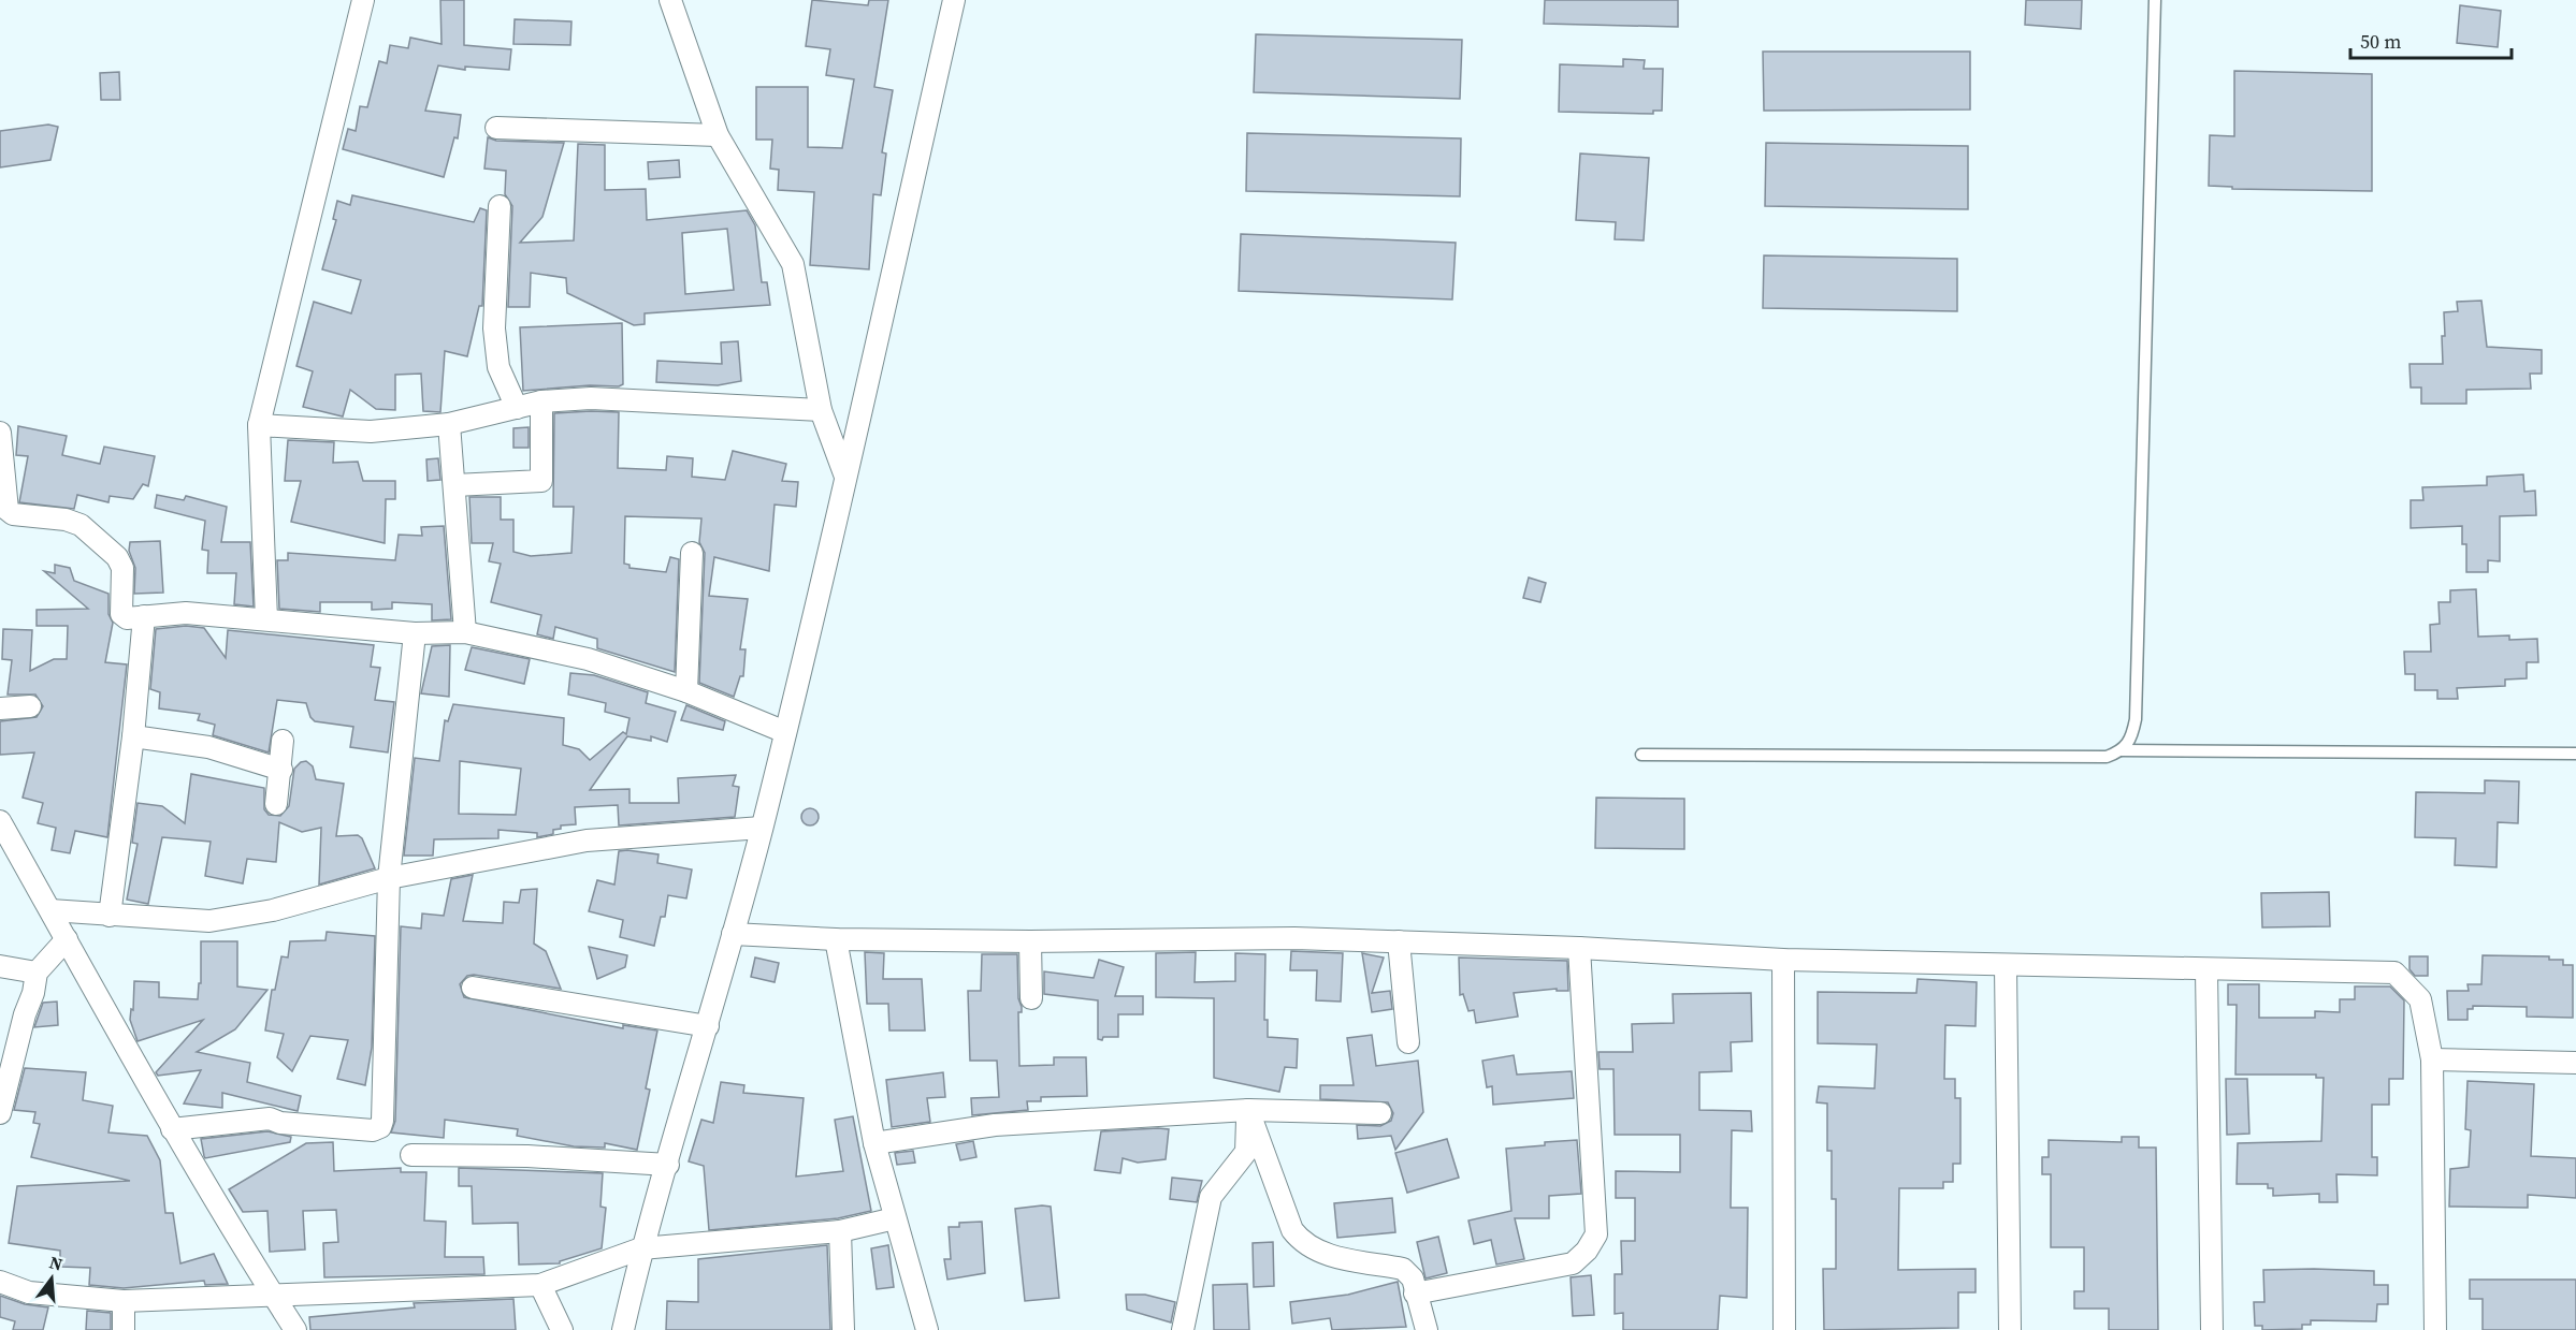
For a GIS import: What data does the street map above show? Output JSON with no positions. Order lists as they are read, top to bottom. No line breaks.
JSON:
{"scale_bar":"50 m","north":"top"}
